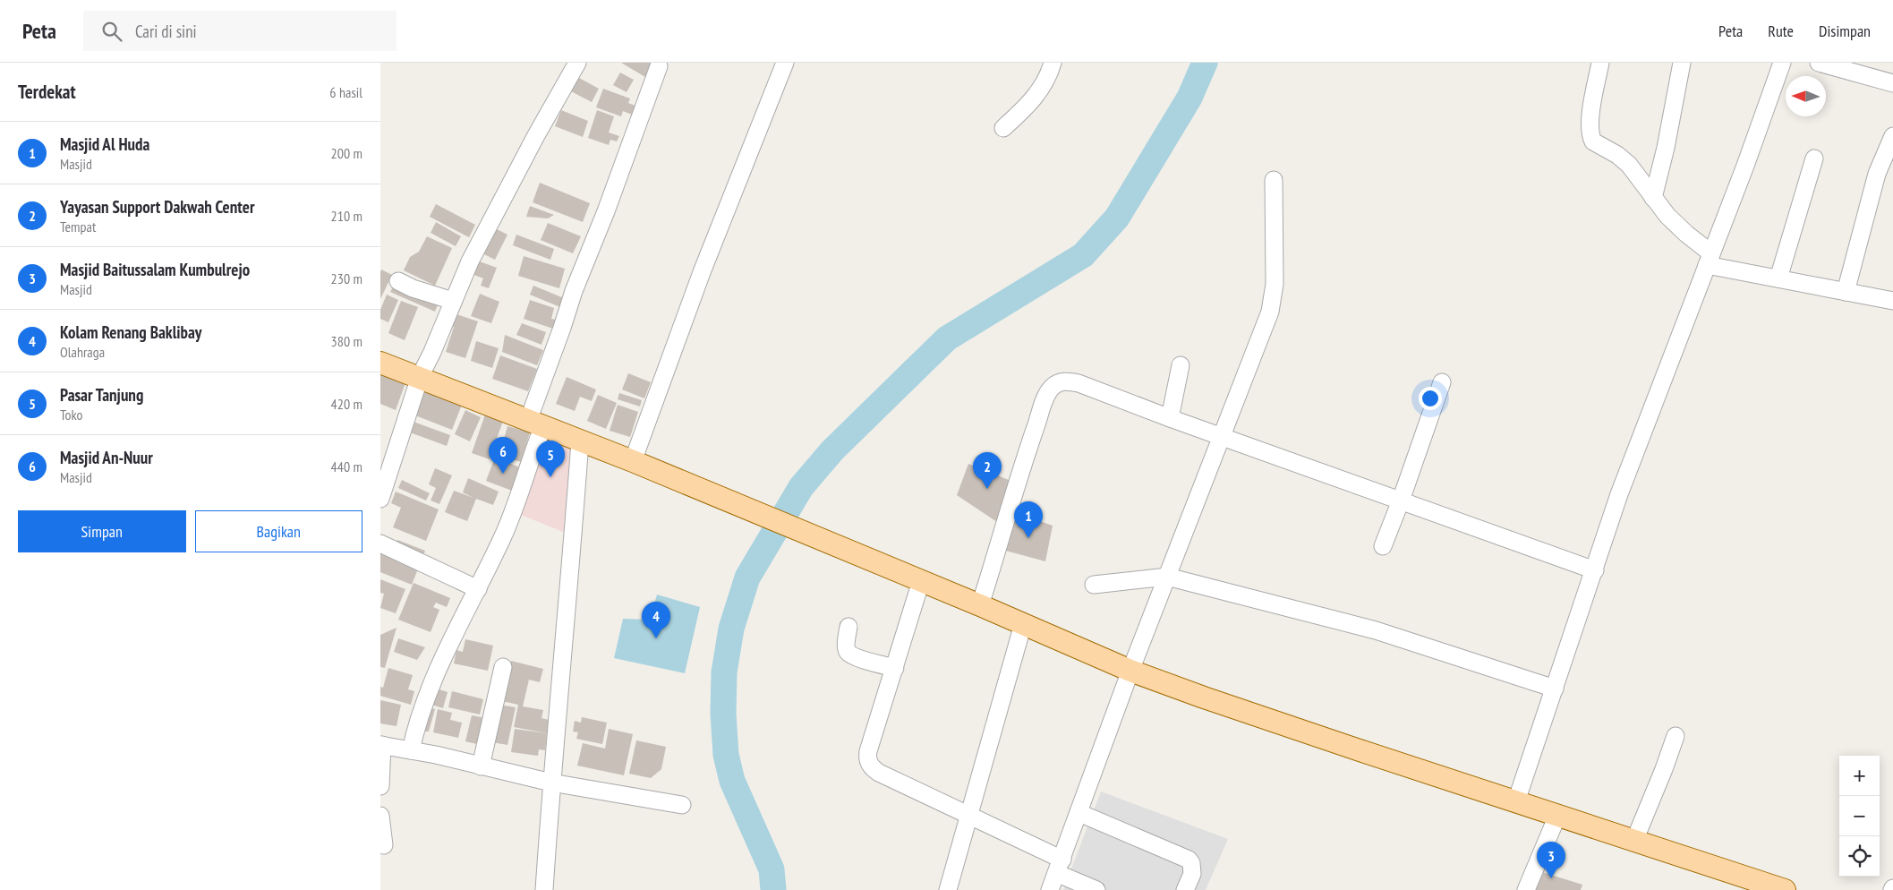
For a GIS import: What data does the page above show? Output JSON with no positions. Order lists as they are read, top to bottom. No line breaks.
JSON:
{"north":"left","page":{"header":"Peta","search":"Cari di sini","nav":["Peta","Rute","Disimpan"],"heading":["Terdekat","6 hasil"],"list":[{"mark":"1","name":"Masjid Al Huda","note":"Masjid","value":"200 m"},{"mark":"2","name":"Yayasan Support Dakwah Center","note":"Tempat","value":"210 m"},{"mark":"3","name":"Masjid Baitussalam Kumbulrejo","note":"Masjid","value":"230 m"},{"mark":"4","name":"Kolam Renang Baklibay","note":"Olahraga","value":"380 m"},{"mark":"5","name":"Pasar Tanjung","note":"Toko","value":"420 m"},{"mark":"6","name":"Masjid An-Nuur","note":"Masjid","value":"440 m"}],"pins":["6","5","2","1","4","3"],"buttons":["Simpan","Bagikan"],"map_buttons":["+","−"]}}
